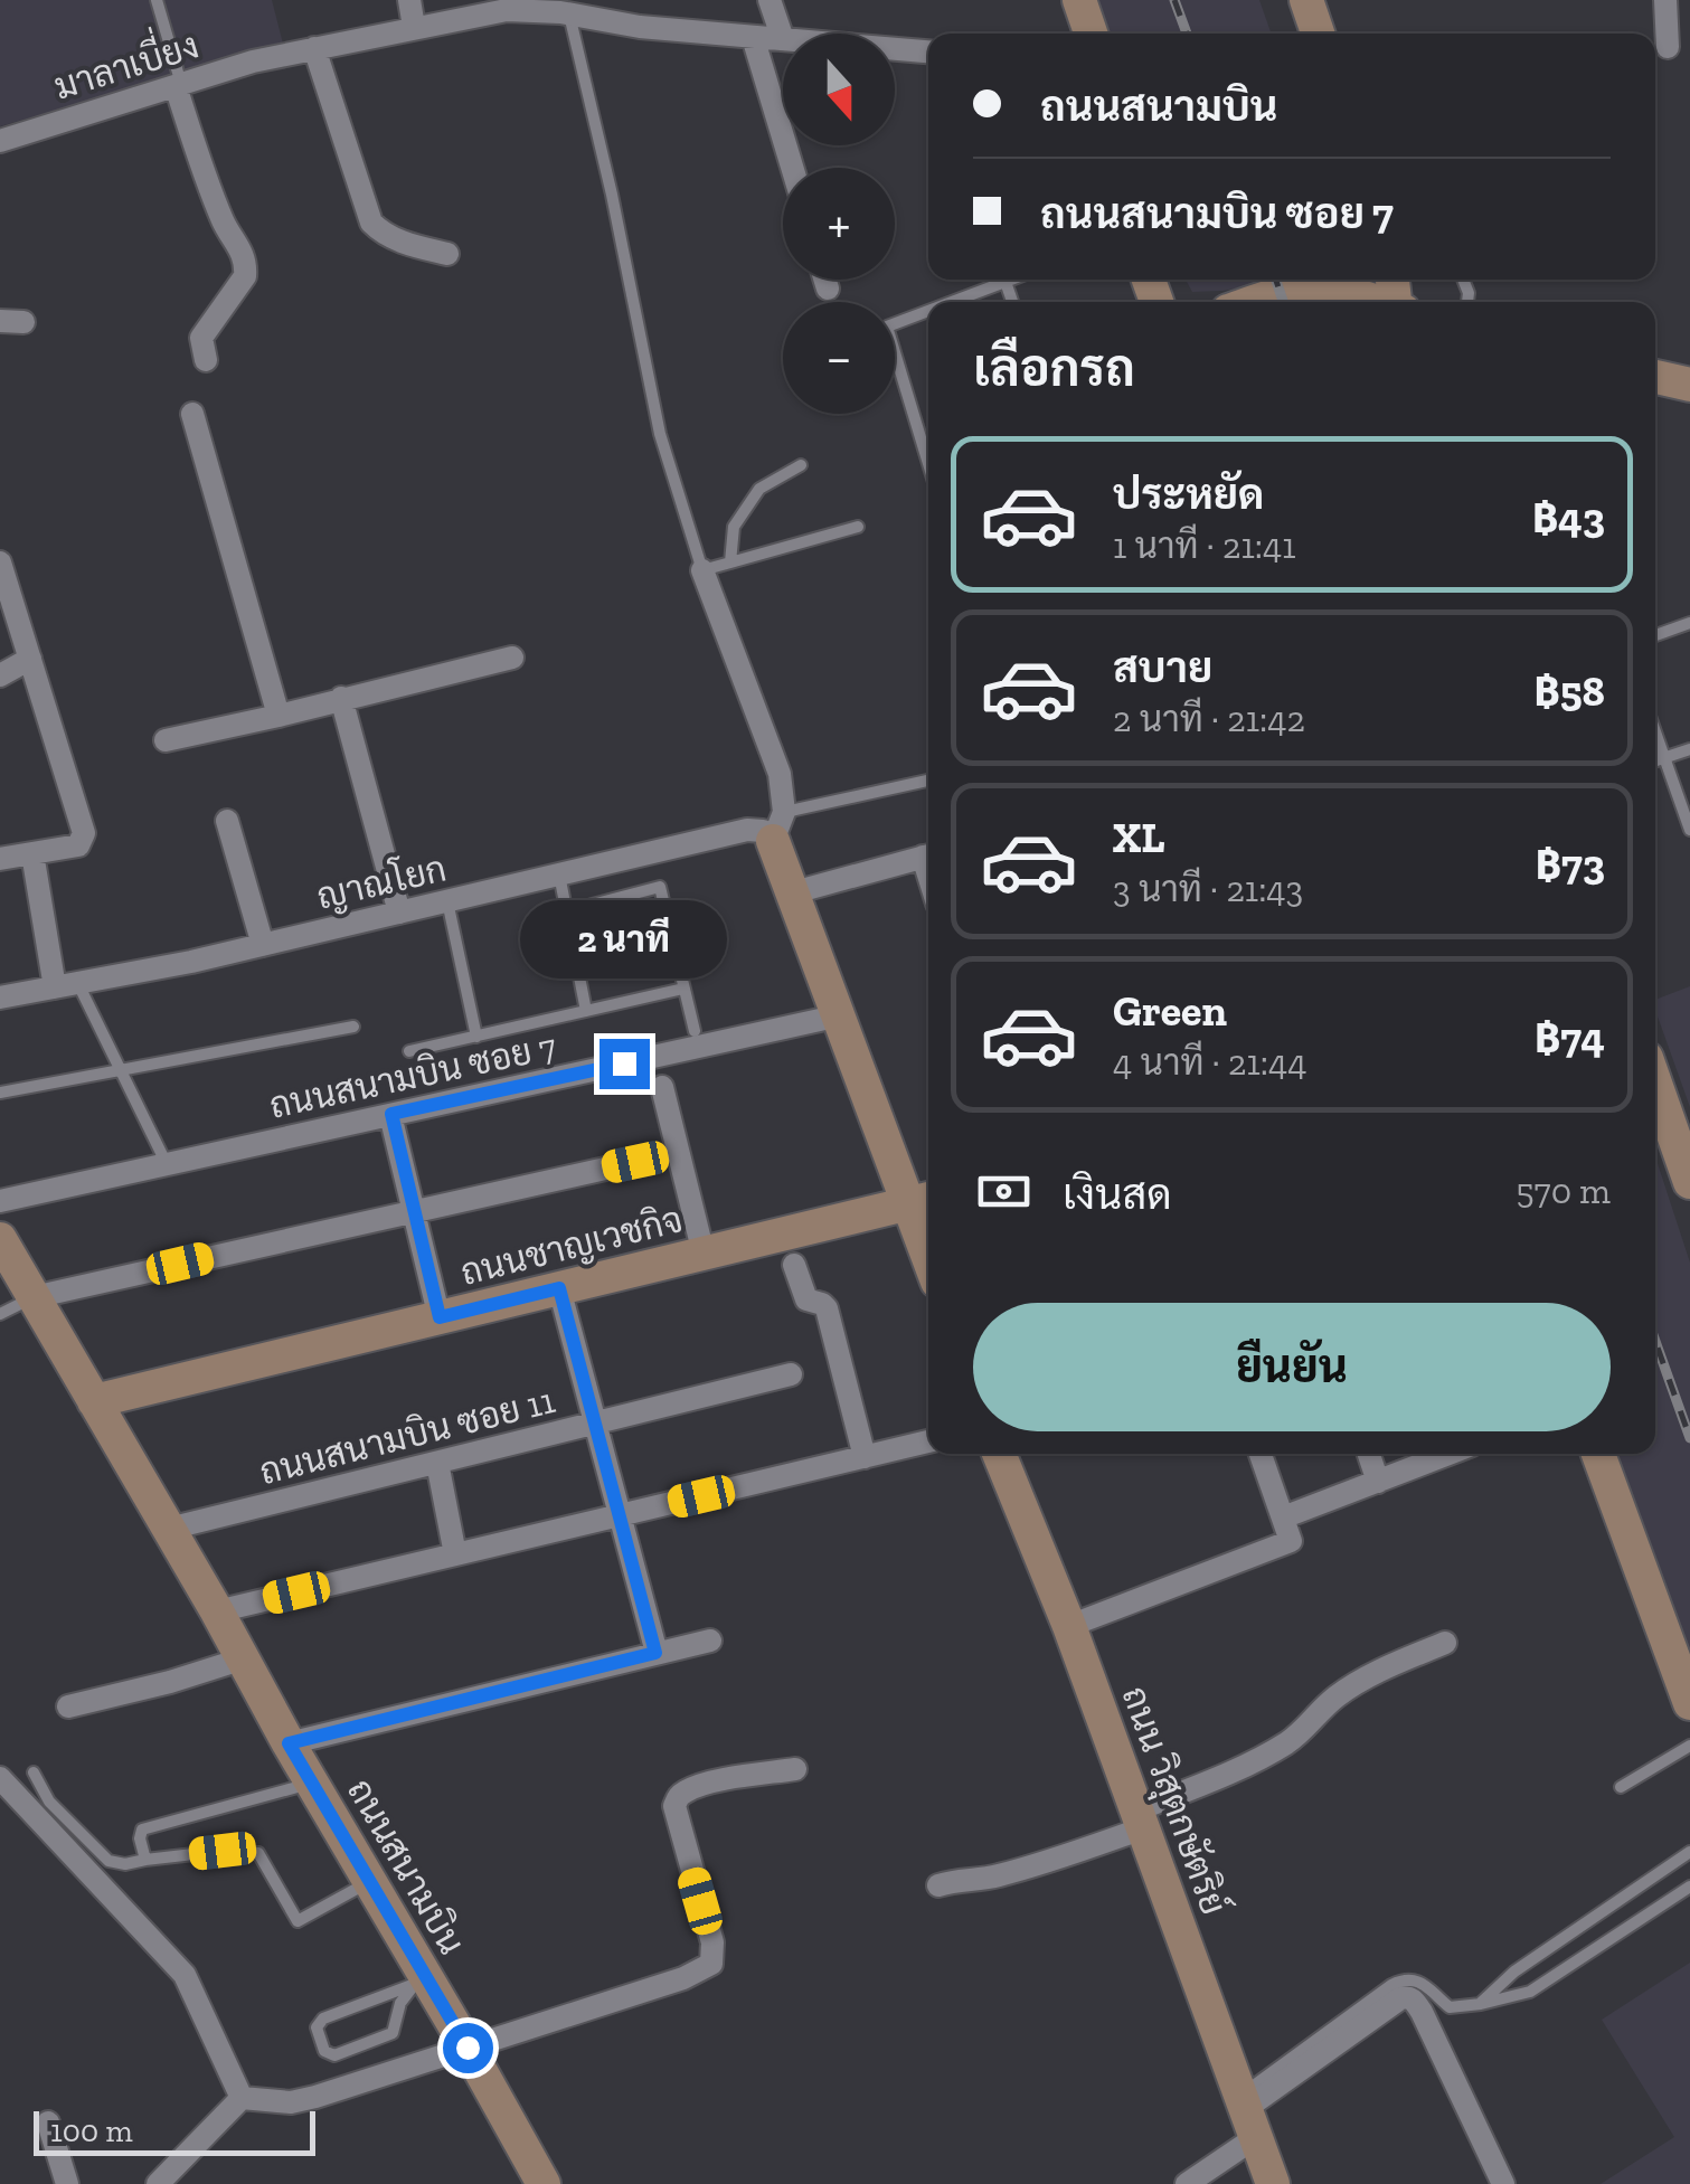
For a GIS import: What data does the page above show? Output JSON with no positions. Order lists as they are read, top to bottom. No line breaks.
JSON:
{"streets":{"street":["มาลาเบี่ยง","ญาณโยก","ถนนสนามบิน ซอย 7","ถนนชาญเวชกิจ","ถนนสนามบิน ซอย 11","ถนน วิสุตกษัตริย์","ถนนสนามบิน"]},"crossings":[["ถนนชาญเวชกิจ","ถนนสนามบิน"],["ถนนสนามบิน ซอย 11","ถนนสนามบิน"]],"scale_bar":"100 m","north":"bottom","page":{"map_buttons":["+","−"],"banner":["ถนนสนามบิน","ถนนสนามบิน ซอย 7"],"heading":"เลือกรถ","list":[{"name":"ประหยัด","note":"1 นาที · 21:41","value":"฿43"},{"name":"สบาย","note":"2 นาที · 21:42","value":"฿58"},{"name":"XL","note":"3 นาที · 21:43","value":"฿73"},{"name":"Green","note":"4 นาที · 21:44","value":"฿74"}],"bubble":"2 นาที","pay":["เงินสด","570 m"],"buttons":"ยืนยัน","scale":"100 m"}}
